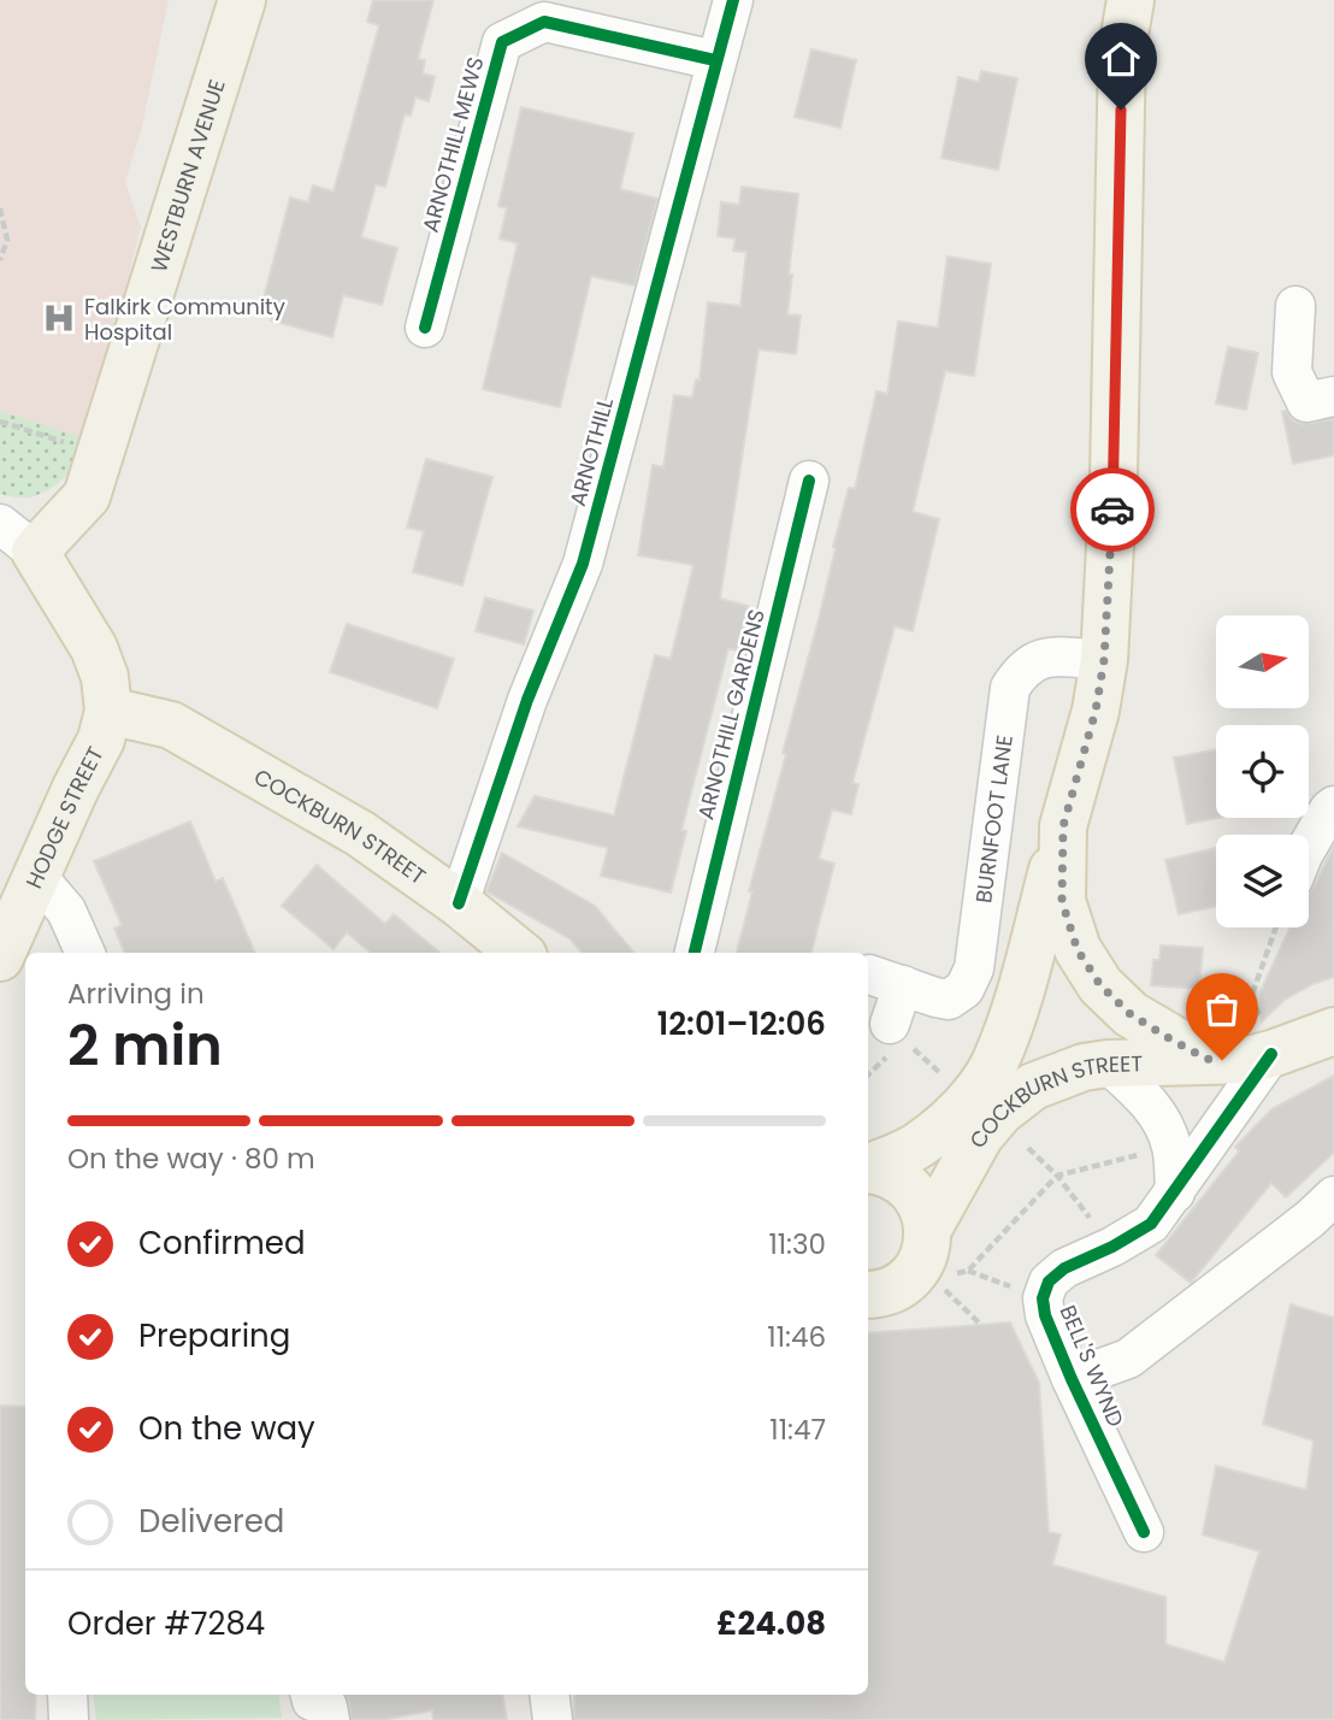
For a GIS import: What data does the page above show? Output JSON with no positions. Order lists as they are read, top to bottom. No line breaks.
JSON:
{"streets":{"main road":["WESTBURN AVENUE","HODGE STREET","COCKBURN STREET"],"street":["ARNOTHILL MEWS","ARNOTHILL","ARNOTHILL GARDENS","BURNFOOT LANE","BELL'S WYND"]},"crossings":[["ARNOTHILL MEWS","ARNOTHILL"],["WESTBURN AVENUE","HODGE STREET"],["WESTBURN AVENUE","COCKBURN STREET"],["ARNOTHILL","COCKBURN STREET"],["HODGE STREET","COCKBURN STREET"],["COCKBURN STREET","BELL'S WYND"]],"places":{"hospital":["Falkirk Community Hospital"]},"north":"right","page":{"heading":["2 min","Arriving in","12:01–12:06"],"panel":["Order #7284","£24.08"],"bar":"On the way · 80 m","list":[["Confirmed","11:30"],["Preparing","11:46"],["On the way","11:47"],"Delivered"]}}
